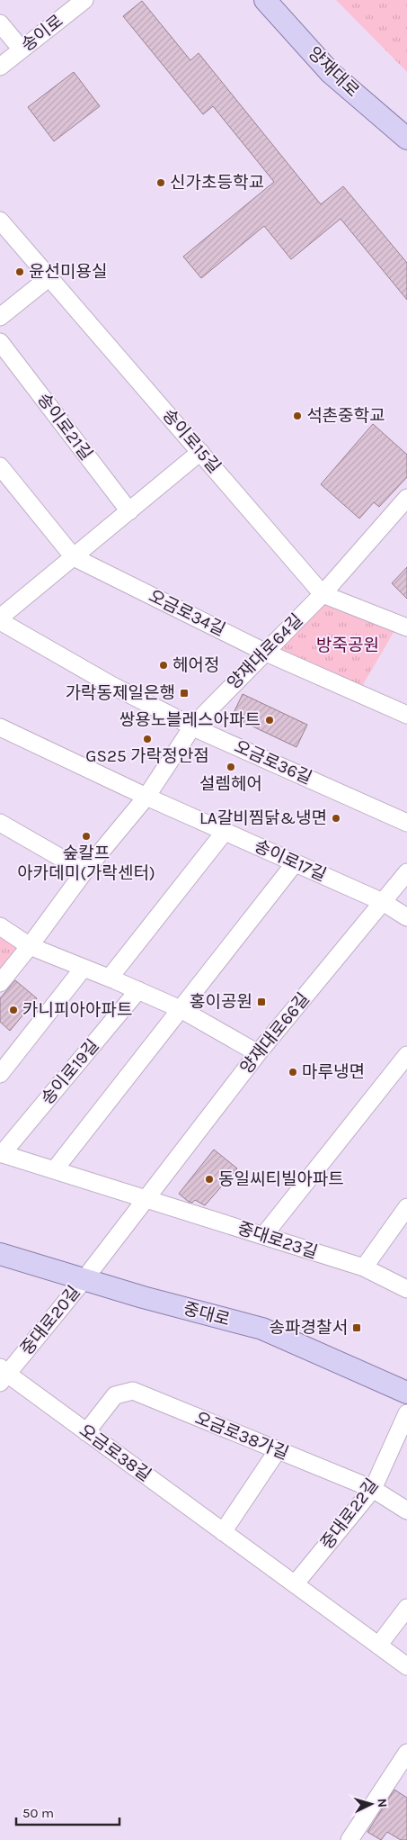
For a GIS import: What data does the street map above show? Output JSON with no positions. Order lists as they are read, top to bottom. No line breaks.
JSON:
{"streets":{"main road":["양재대로","중대로"],"street":["송이로","송이로21길","송이로15길","오금로34길","양재대로64길","오금로36길","송이로17길","양재대로66길","송이로19길","중대로23길","중대로20길","오금로38가길","오금로38길","중대로22길"]},"crossings":[["송이로15길","양재대로64길"],["오금로34길","양재대로64길"],["양재대로64길","오금로36길"],["양재대로64길","송이로17길"],["송이로17길","양재대로66길"],["양재대로66길","중대로23길"],["양재대로66길","중대로"],["양재대로66길","중대로20길"],["중대로","중대로20길"],["중대로20길","오금로38길"],["오금로38가길","오금로38길"],["오금로38가길","중대로22길"],["오금로38길","중대로22길"]],"parks":["방죽공원"],"places":{"other":["신가초등학교","윤선미용실","석촌중학교","헤어정","쌍용노블레스아파트","GS25 가락정안점","설렘헤어","LA갈비찜닭&냉면","숲칼프 아카데미(가락센터)","카니피아아파트","마루냉면","동일씨티빌아파트"],"transit":["가락동제일은행","홍이공원","송파경찰서"]},"scale_bar":"50 m","north":"right"}
